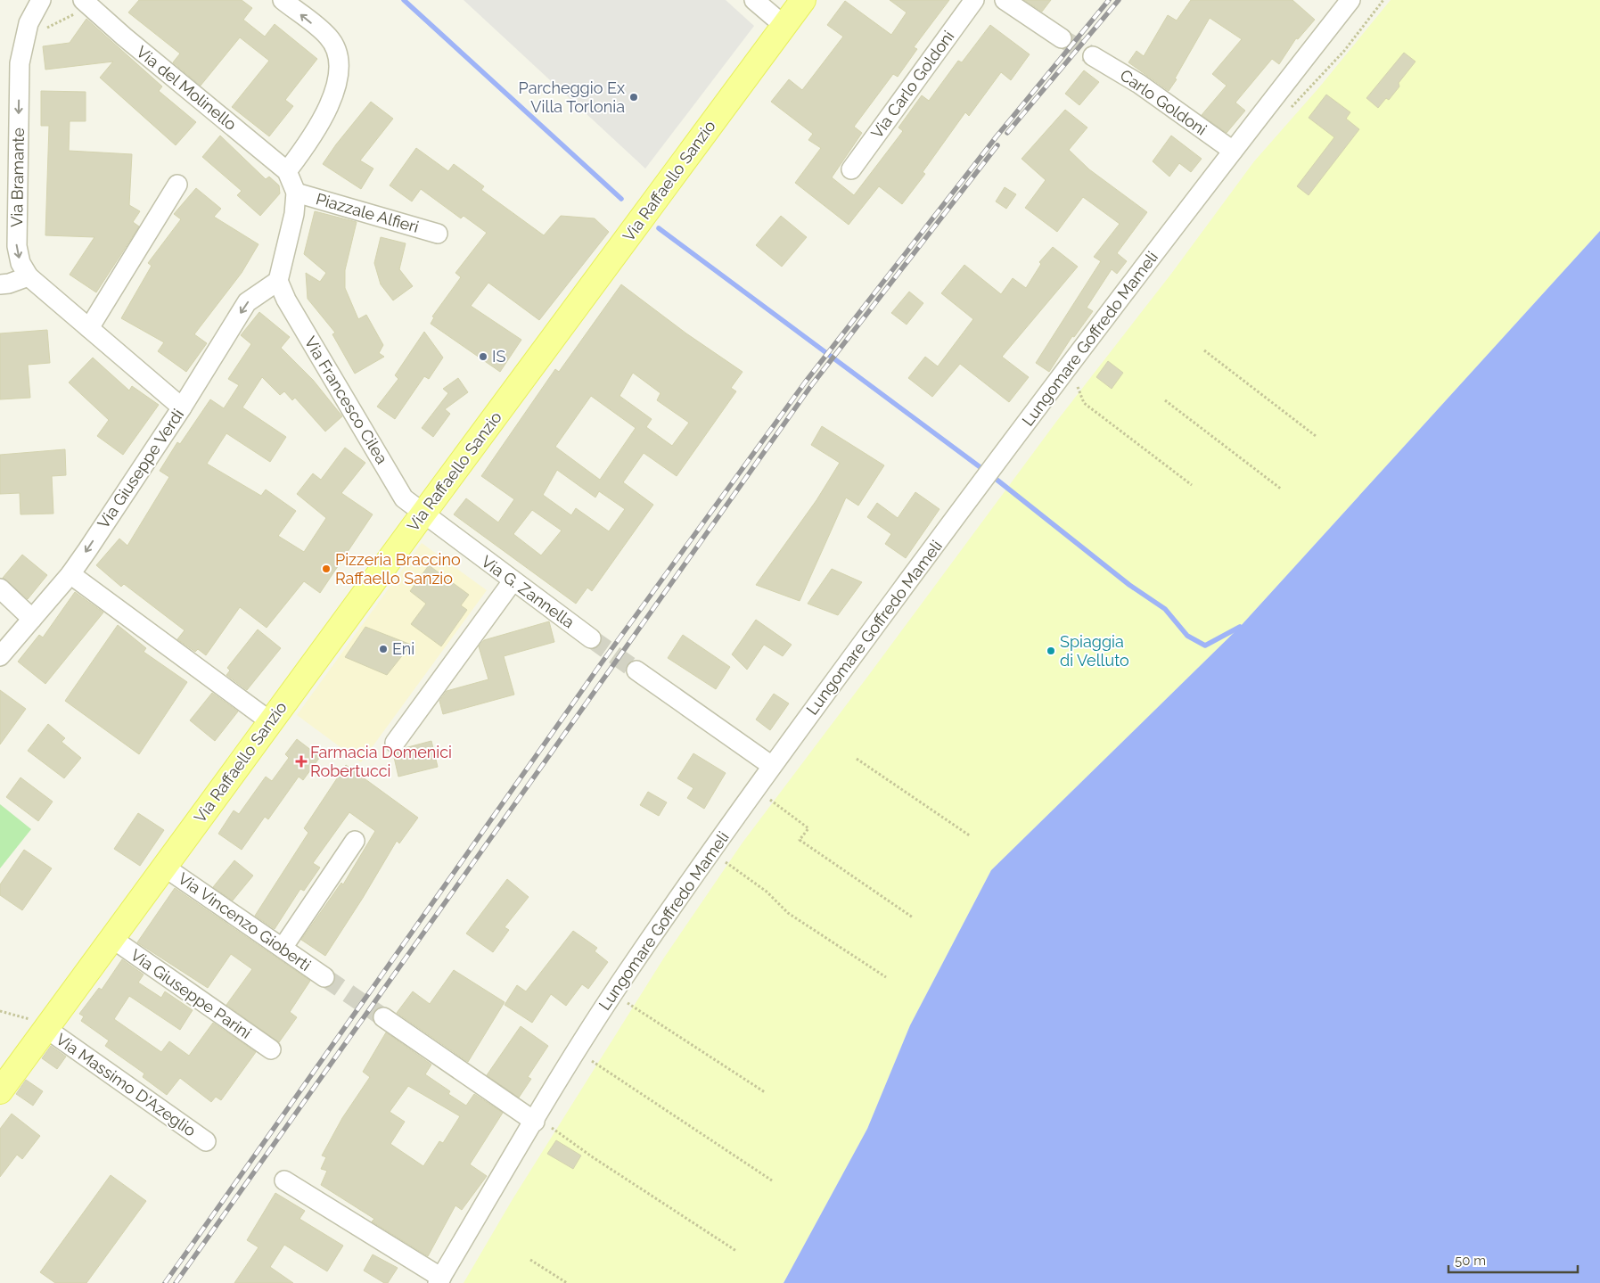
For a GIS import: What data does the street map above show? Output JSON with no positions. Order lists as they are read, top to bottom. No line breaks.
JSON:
{"streets":{"main road":["Via Raffaello Sanzio"],"street":["Via Carlo Goldoni","Via del Molinello","Carlo Goldoni","Via Bramante","Piazzale Alfieri","Lungomare Goffredo Mameli","Via Francesco Cilea","Via Giuseppe Verdi","Via G. Zannella","Via Vincenzo Gioberti","Via Giuseppe Parini","Via Massimo D'Azeglio"]},"crossings":[["Via del Molinello","Piazzale Alfieri"],["Carlo Goldoni","Lungomare Goffredo Mameli"],["Via Bramante","Via Giuseppe Verdi"],["Via Raffaello Sanzio","Via Francesco Cilea"],["Via Raffaello Sanzio","Via G. Zannella"],["Via Raffaello Sanzio","Via Vincenzo Gioberti"],["Via Raffaello Sanzio","Via Giuseppe Parini"],["Via Raffaello Sanzio","Via Massimo D'Azeglio"],["Via Francesco Cilea","Via Giuseppe Verdi"],["Via Francesco Cilea","Via G. Zannella"]],"one_way":["Via Bramante"],"places":{"other":["Parcheggio Ex Villa Torlonia","IS","Pizzeria Braccino Raffaello Sanzio","Eni","Spiaggia di Velluto"],"health":["Farmacia Domenici Robertucci"]},"scale_bar":"50 m"}
